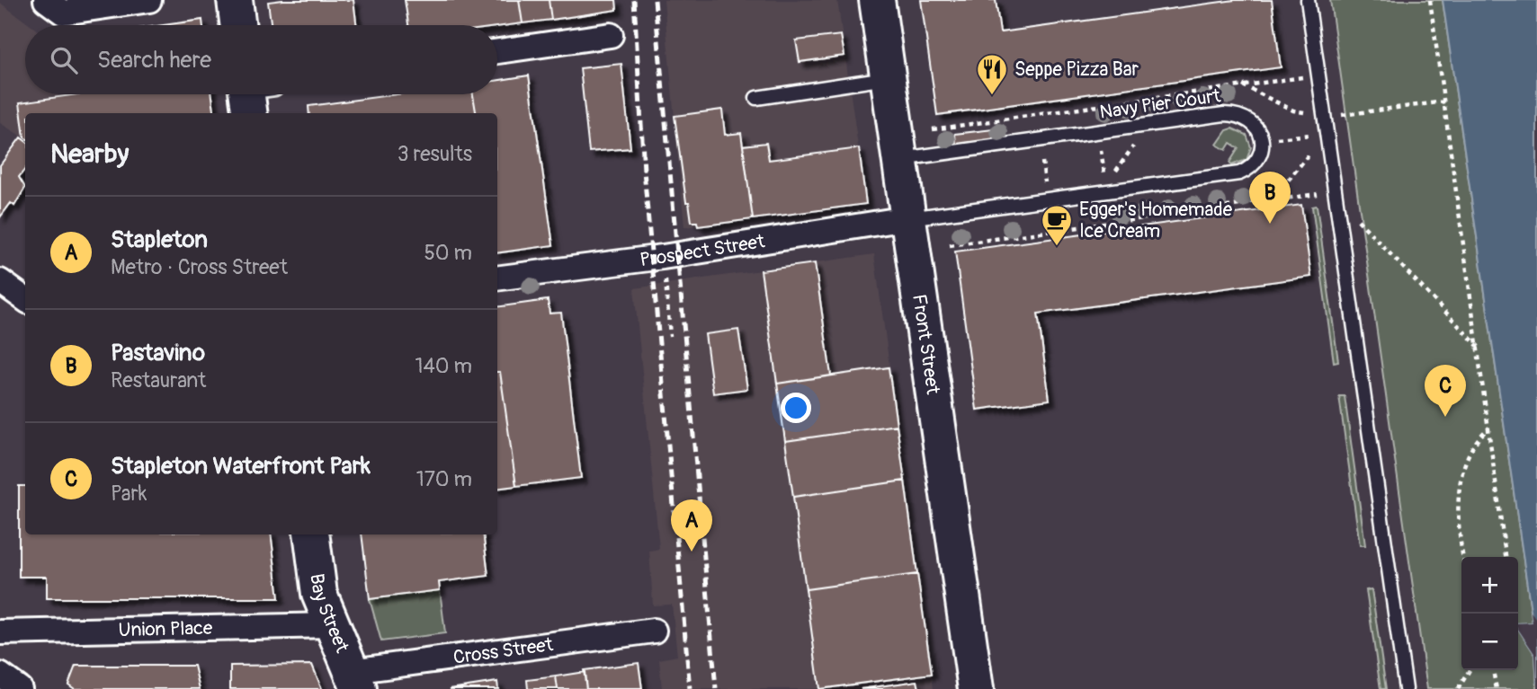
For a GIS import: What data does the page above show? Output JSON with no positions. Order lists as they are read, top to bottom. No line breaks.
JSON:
{"streets":{"street":["Prospect Street","Front Street","Bay Street","Union Place","Cross Street"],"lane":["Navy Pier Court"]},"crossings":[["Navy Pier Court","Prospect Street"],["Navy Pier Court","Front Street"],["Prospect Street","Front Street"],["Bay Street","Union Place"],["Bay Street","Cross Street"]],"places":{"restaurant":["Seppe Pizza Bar"],"cafe":["Egger's Homemade Ice Cream"]},"page":{"search":"Search here","heading":["Nearby","3 results"],"pins":["B","C","A"],"list":[{"mark":"A","name":"Stapleton","note":"Metro · Cross Street","value":"50 m"},{"mark":"B","name":"Pastavino","note":"Restaurant","value":"140 m"},{"mark":"C","name":"Stapleton Waterfront Park","note":"Park","value":"170 m"}],"map_buttons":["+","−"]}}
